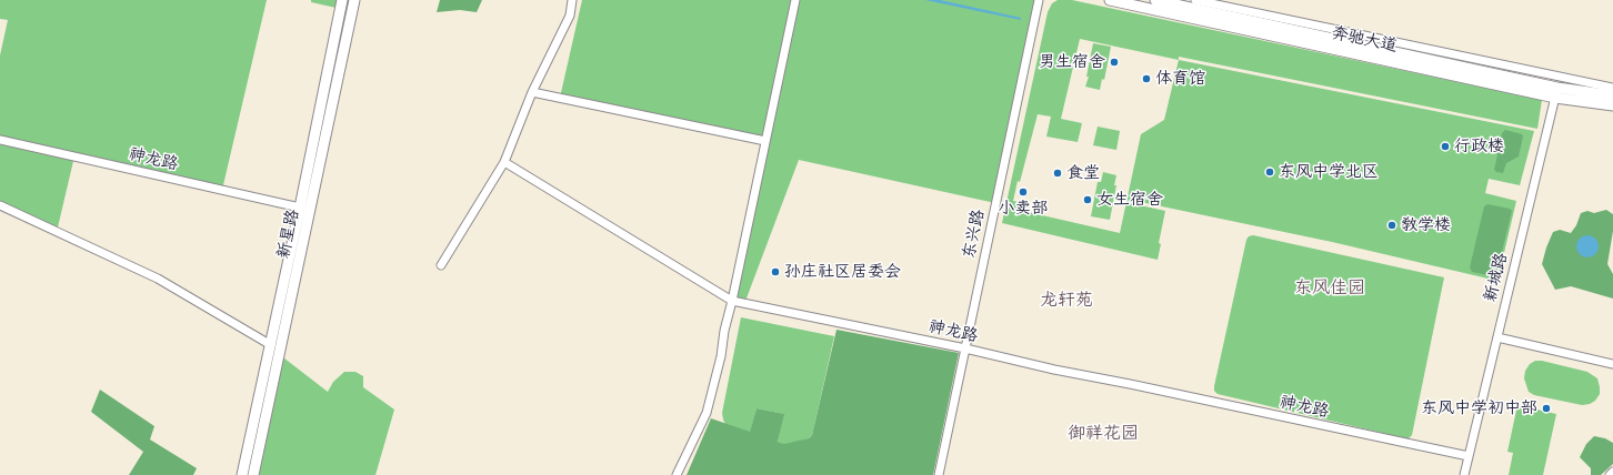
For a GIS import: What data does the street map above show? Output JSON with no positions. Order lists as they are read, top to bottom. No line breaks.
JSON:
{"streets":{"main road":["奔驰大道","新星路"],"street":["神龙路","东兴路","新城路"]},"crossings":[["奔驰大道","新城路"],["神龙路","新星路"],["神龙路","东兴路"],["神龙路","新城路"]],"districts":["东风佳园","龙轩苑","御祥花园"],"places":["男生宿舍","体育馆","行政楼","东风中学北区","食堂","小卖部","女生宿舍","教学楼","孙庄社区居委会","东风中学初中部"]}
